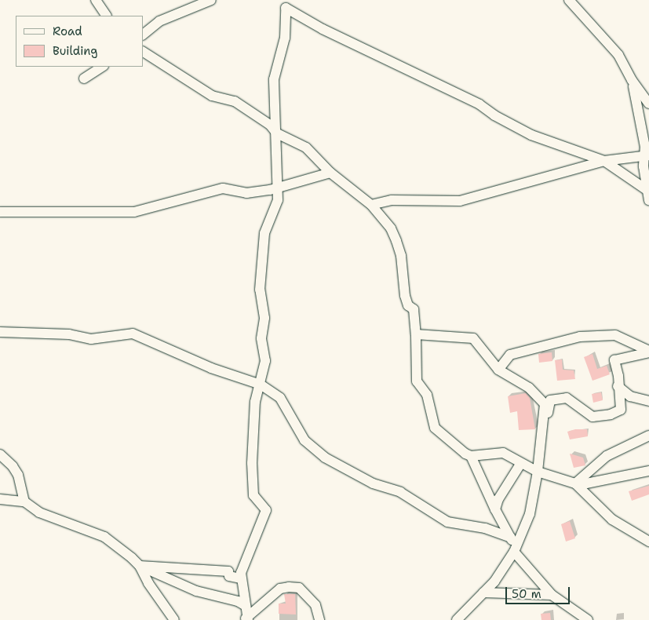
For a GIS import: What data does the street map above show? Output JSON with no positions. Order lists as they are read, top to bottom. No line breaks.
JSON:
{"legend":["Road","Building"],"scale_bar":"50 m"}
